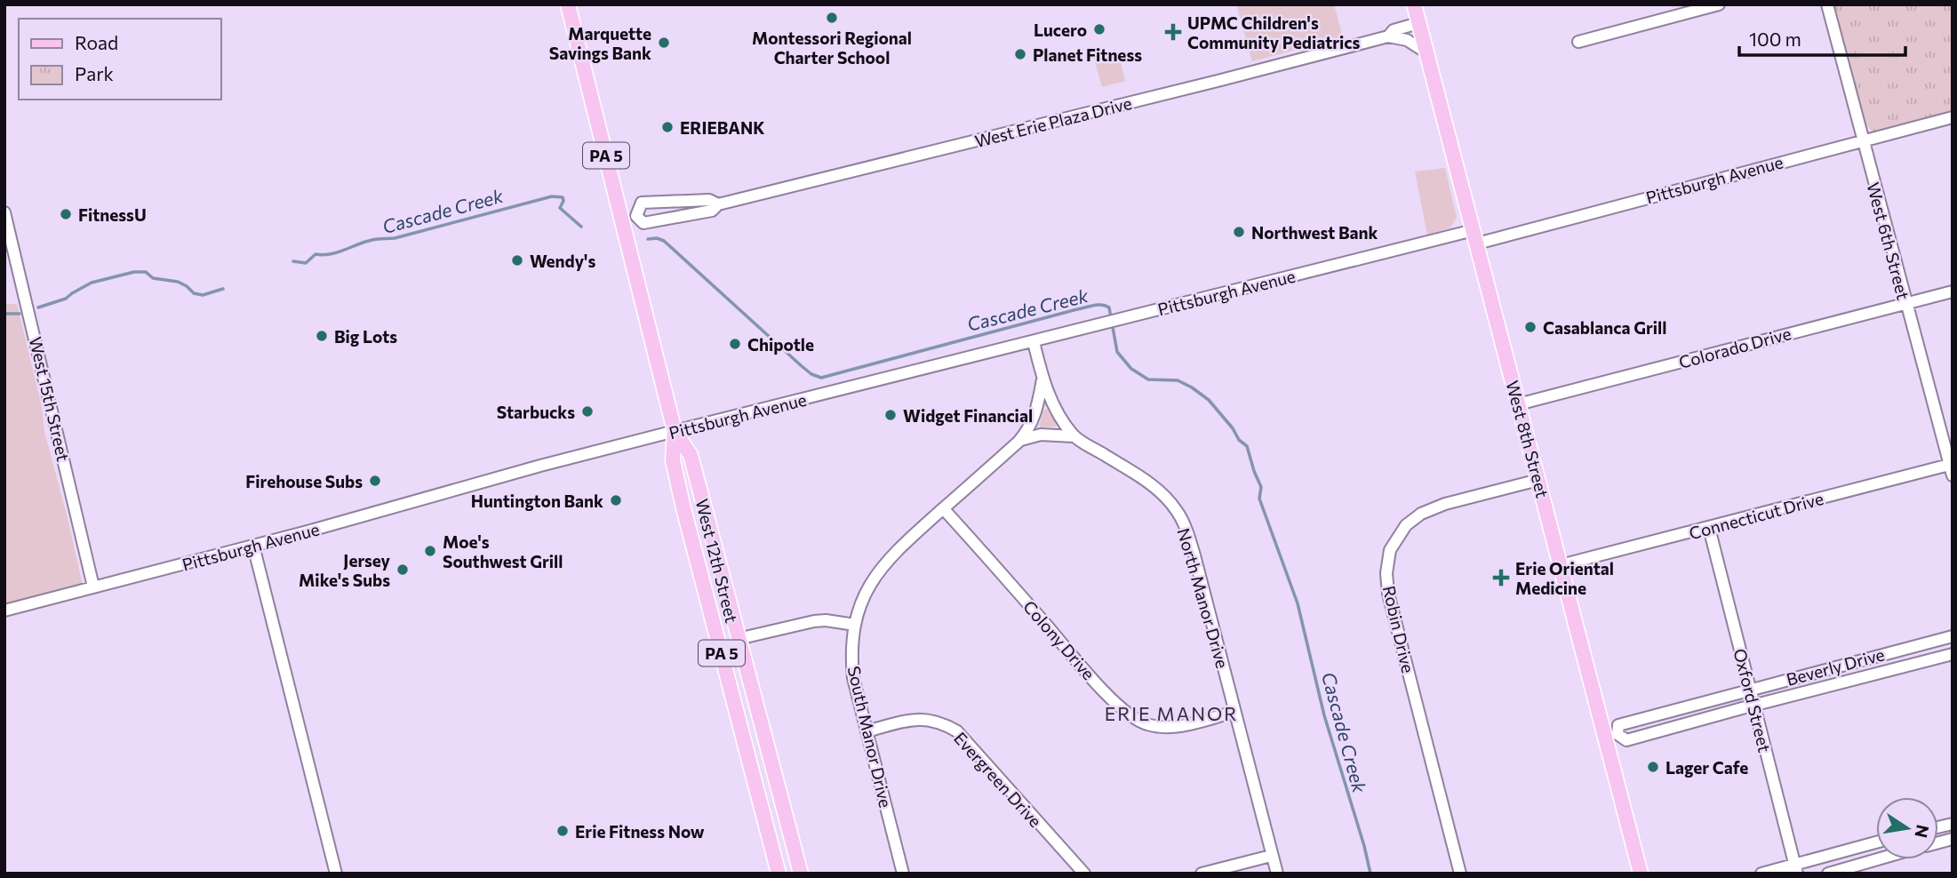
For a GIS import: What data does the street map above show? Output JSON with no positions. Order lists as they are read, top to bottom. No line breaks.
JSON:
{"streets":{"main road":["PA 5","West 8th Street","West 12th Street"],"street":["West Erie Plaza Drive","Pittsburgh Avenue","West 6th Street","Colorado Drive","West 15th Street","Connecticut Drive","North Manor Drive","Robin Drive","Colony Drive","Beverly Drive","Oxford Street","South Manor Drive","Evergreen Drive"]},"crossings":[["West Erie Plaza Drive","West 8th Street"],["West Erie Plaza Drive","West 12th Street"],["Pittsburgh Avenue","West 6th Street"],["Pittsburgh Avenue","West 15th Street"],["Pittsburgh Avenue","West 8th Street"],["Pittsburgh Avenue","West 12th Street"],["Pittsburgh Avenue","North Manor Drive"],["West 6th Street","Colorado Drive"],["West 6th Street","Connecticut Drive"],["Colorado Drive","West 8th Street"],["West 8th Street","Connecticut Drive"],["West 8th Street","Robin Drive"],["West 8th Street","Beverly Drive"],["Connecticut Drive","Oxford Street"],["North Manor Drive","Colony Drive"],["North Manor Drive","South Manor Drive"],["Colony Drive","South Manor Drive"],["Beverly Drive","Oxford Street"],["South Manor Drive","Evergreen Drive"]],"districts":["ERIE MANOR"],"water":["Cascade Creek"],"places":{"other":["Montessori Regional Charter School","Lucero","Marquette Savings Bank","Planet Fitness","ERIEBANK","FitnessU","Northwest Bank","Wendy's","Casablanca Grill","Big Lots","Chipotle","Starbucks","Widget Financial","Firehouse Subs","Huntington Bank","Moe's Southwest Grill","Jersey Mike's Subs","Lager Cafe","Erie Fitness Now"],"health":["UPMC Children's Community Pediatrics","Erie Oriental Medicine"]},"legend":["Road","Park"],"scale_bar":"100 m","north":"right"}
